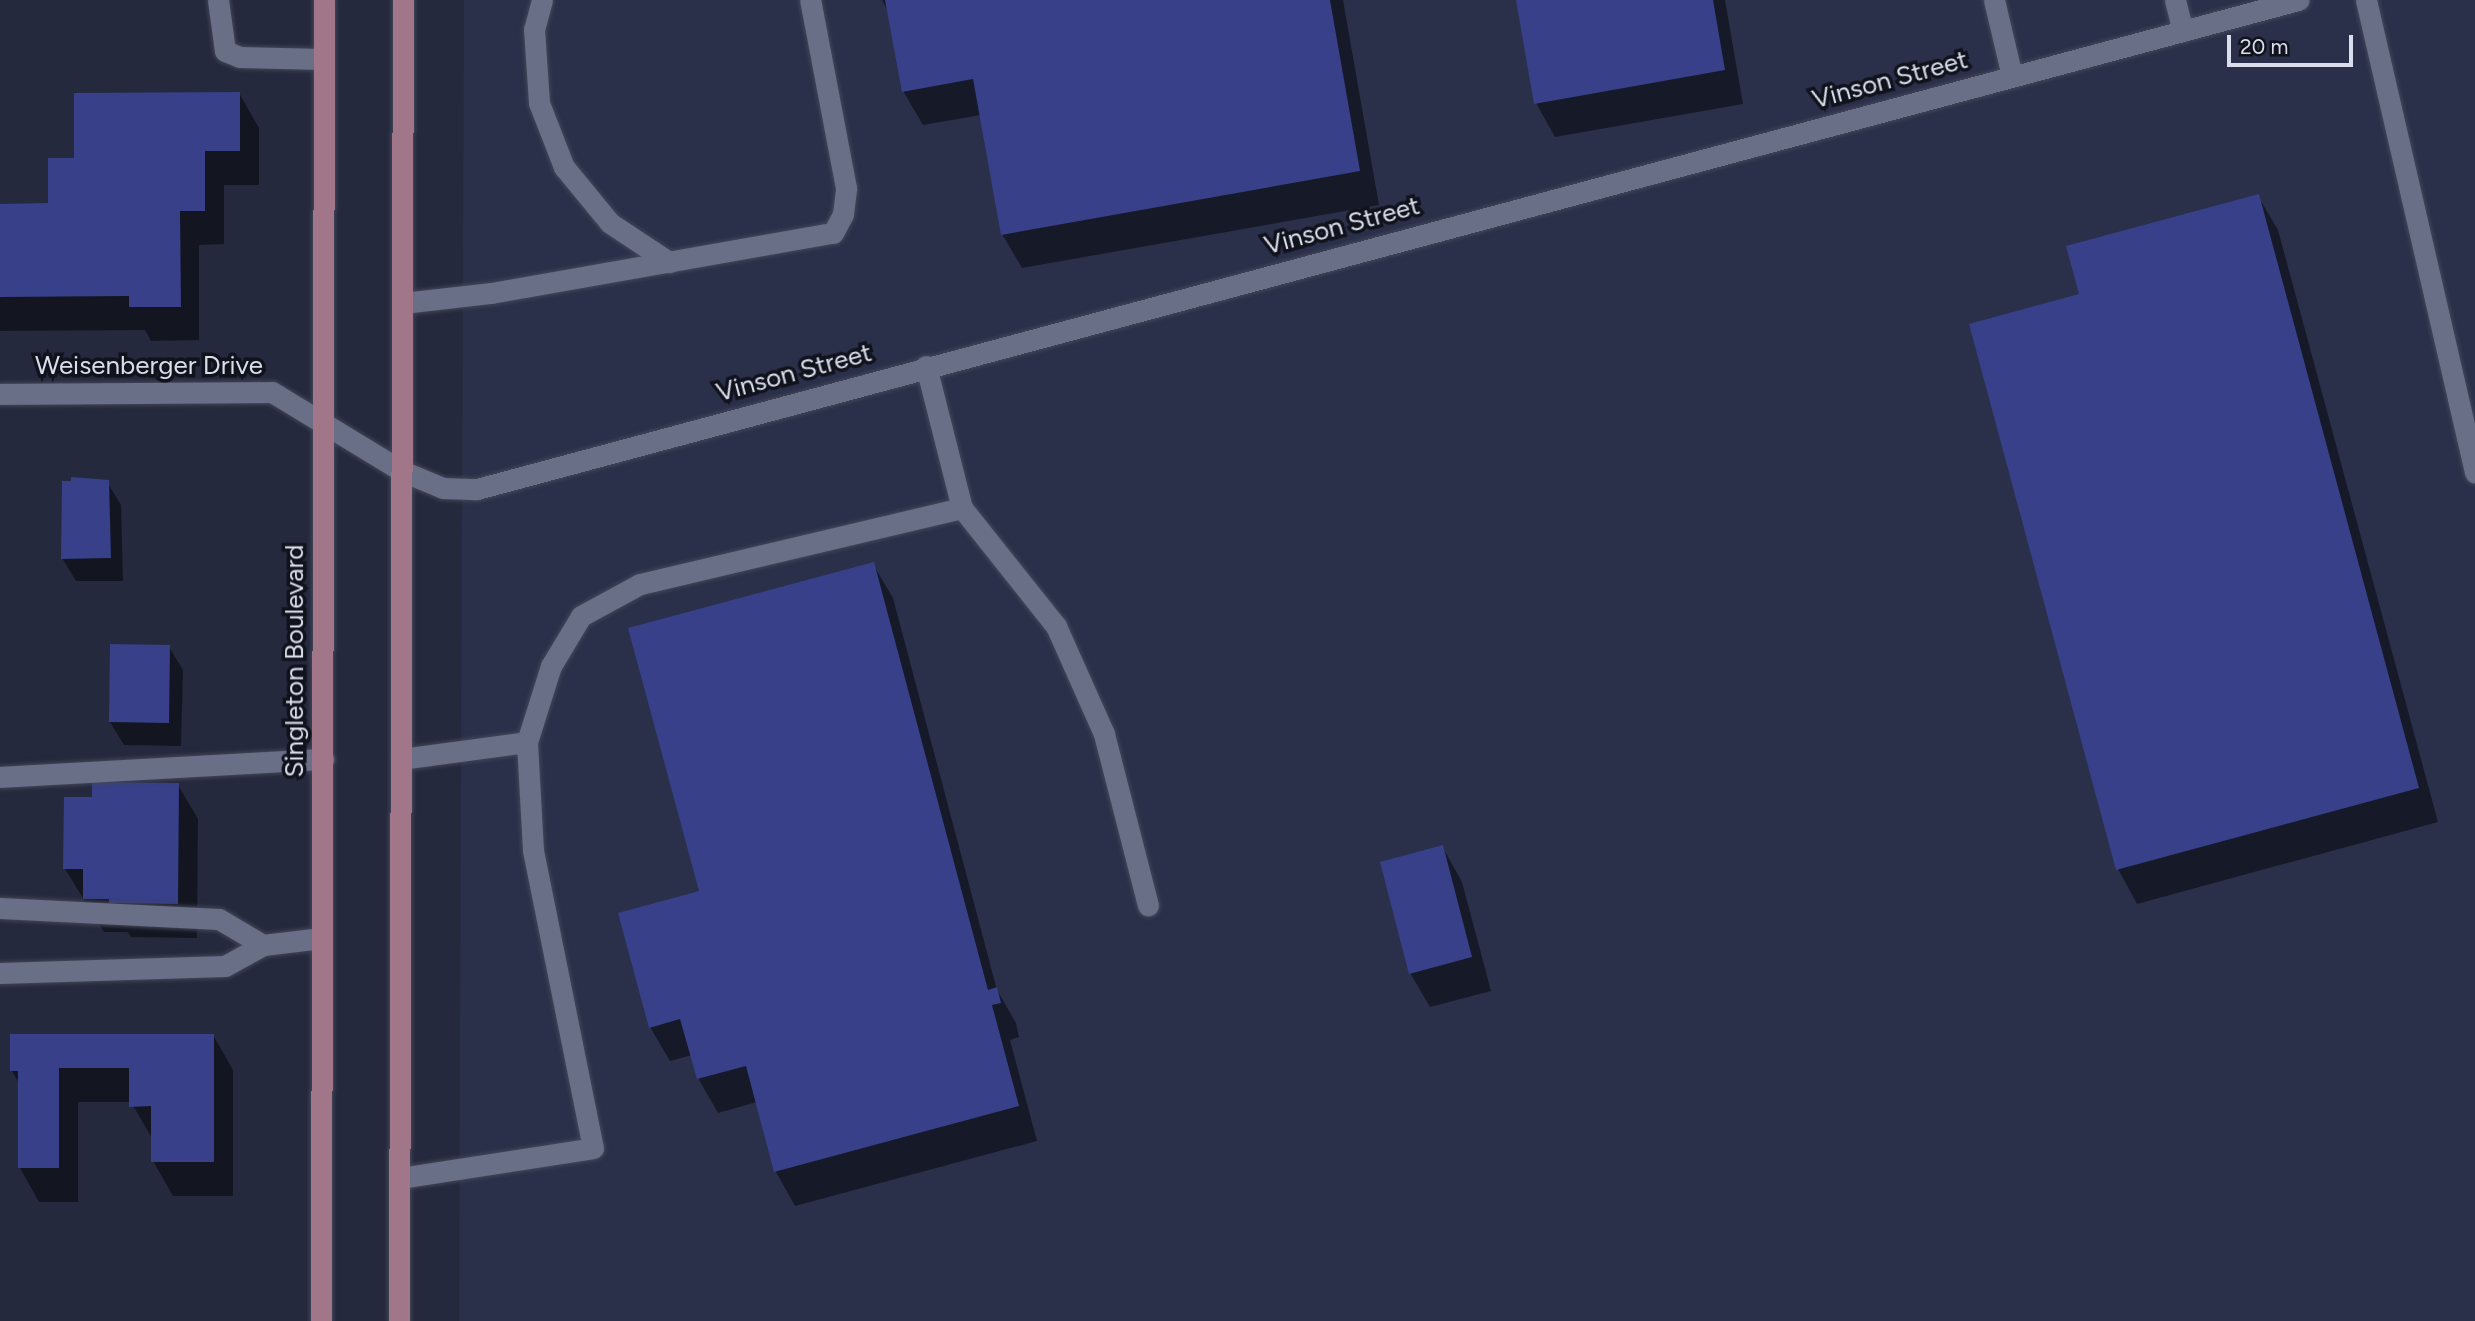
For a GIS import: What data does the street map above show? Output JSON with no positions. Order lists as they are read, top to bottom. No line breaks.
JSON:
{"streets":{"main road":["Singleton Boulevard"],"street":["Vinson Street","Weisenberger Drive"]},"crossings":[["Vinson Street","Weisenberger Drive"],["Weisenberger Drive","Singleton Boulevard"]],"scale_bar":"20 m"}
